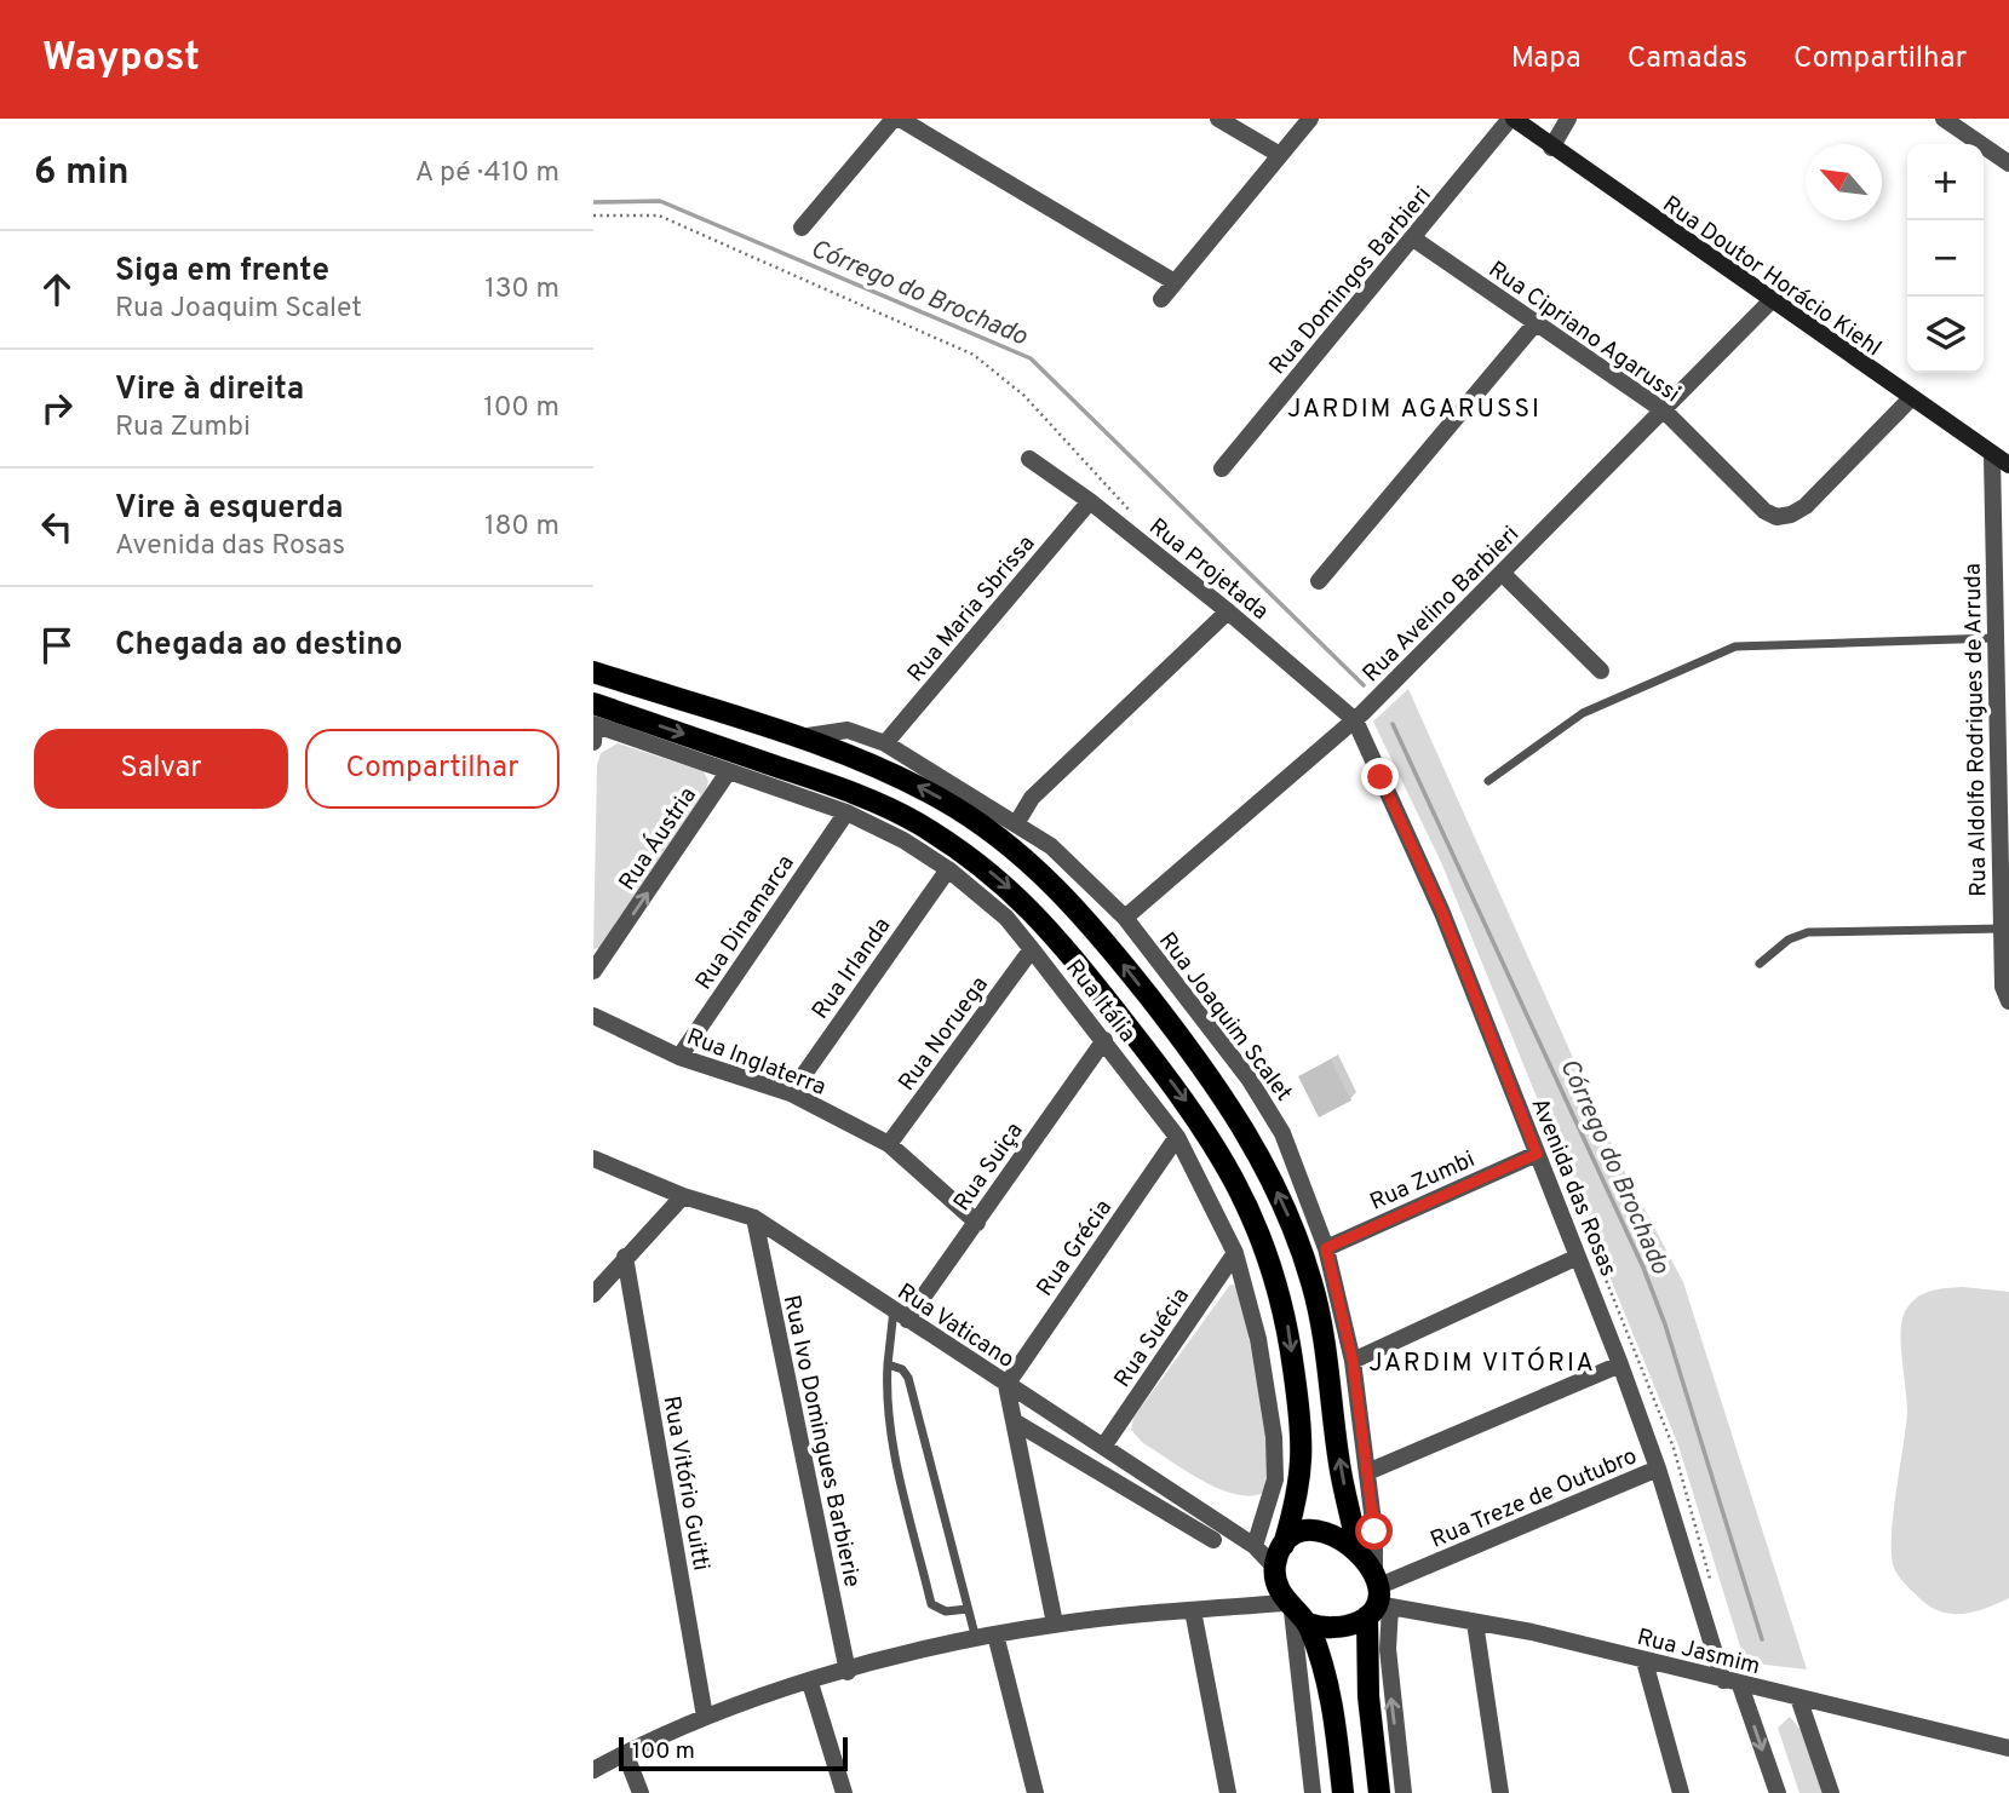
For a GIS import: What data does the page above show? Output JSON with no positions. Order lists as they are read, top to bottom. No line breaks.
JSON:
{"streets":{"street":["Rua Doutor Horácio Kiehl","Rua Domingos Barbieri","Rua Cipriano Agarussi","Rua Projetada","Rua Avelino Barbieri","Rua Maria Sbrissa","Rua Aldolfo Rodrigues de Arruda","Rua Áustria","Rua Dinamarca","Rua Irlanda","Rua Itália","Rua Joaquim Scalet","Rua Noruega","Rua Inglaterra","Rua Suiça","Rua Zumbi","Avenida das Rosas","Rua Grécia","Rua Vaticano","Rua Suécia","Rua Ivo Domingues Barbierie","Rua Vitório Guitti","Rua Treze de Outubro","Rua Jasmim"]},"crossings":[["Rua Doutor Horácio Kiehl","Rua Domingos Barbieri"],["Rua Doutor Horácio Kiehl","Rua Cipriano Agarussi"],["Rua Doutor Horácio Kiehl","Rua Avelino Barbieri"],["Rua Doutor Horácio Kiehl","Rua Aldolfo Rodrigues de Arruda"],["Rua Domingos Barbieri","Rua Cipriano Agarussi"],["Rua Cipriano Agarussi","Rua Avelino Barbieri"],["Rua Projetada","Rua Avelino Barbieri"],["Rua Projetada","Rua Maria Sbrissa"],["Rua Projetada","Avenida das Rosas"],["Rua Avelino Barbieri","Rua Joaquim Scalet"],["Rua Avelino Barbieri","Avenida das Rosas"],["Rua Maria Sbrissa","Rua Joaquim Scalet"],["Rua Áustria","Rua Itália"],["Rua Dinamarca","Rua Itália"],["Rua Dinamarca","Rua Inglaterra"],["Rua Irlanda","Rua Itália"],["Rua Irlanda","Rua Inglaterra"],["Rua Itália","Rua Noruega"],["Rua Itália","Rua Suiça"],["Rua Itália","Rua Grécia"],["Rua Itália","Rua Vaticano"],["Rua Itália","Rua Suécia"],["Rua Joaquim Scalet","Rua Zumbi"],["Rua Joaquim Scalet","Rua Vaticano"],["Rua Joaquim Scalet","Rua Treze de Outubro"],["Rua Joaquim Scalet","Rua Jasmim"],["Rua Noruega","Rua Inglaterra"],["Rua Inglaterra","Rua Suiça"],["Rua Suiça","Rua Vaticano"],["Rua Zumbi","Avenida das Rosas"],["Avenida das Rosas","Rua Treze de Outubro"],["Avenida das Rosas","Rua Jasmim"],["Rua Grécia","Rua Vaticano"],["Rua Vaticano","Rua Suécia"],["Rua Vaticano","Rua Ivo Domingues Barbierie"],["Rua Vaticano","Rua Treze de Outubro"],["Rua Vaticano","Rua Jasmim"],["Rua Treze de Outubro","Rua Jasmim"]],"one_way":["Rua Áustria"],"districts":["JARDIM AGARUSSI","JARDIM VITÓRIA"],"water":["Córrego do Brochado"],"scale_bar":"100 m","north":"top left","page":{"header":"Waypost","nav":["Mapa","Camadas","Compartilhar"],"heading":["6 min","A pé · 410 m"],"map_buttons":["+","−"],"list":[["Siga em frente","Rua Joaquim Scalet","130 m"],["Vire à direita","Rua Zumbi","100 m"],["Vire à esquerda","Avenida das Rosas","180 m"],"Chegada ao destino"],"buttons":["Salvar","Compartilhar"],"scale":"100 m"}}
